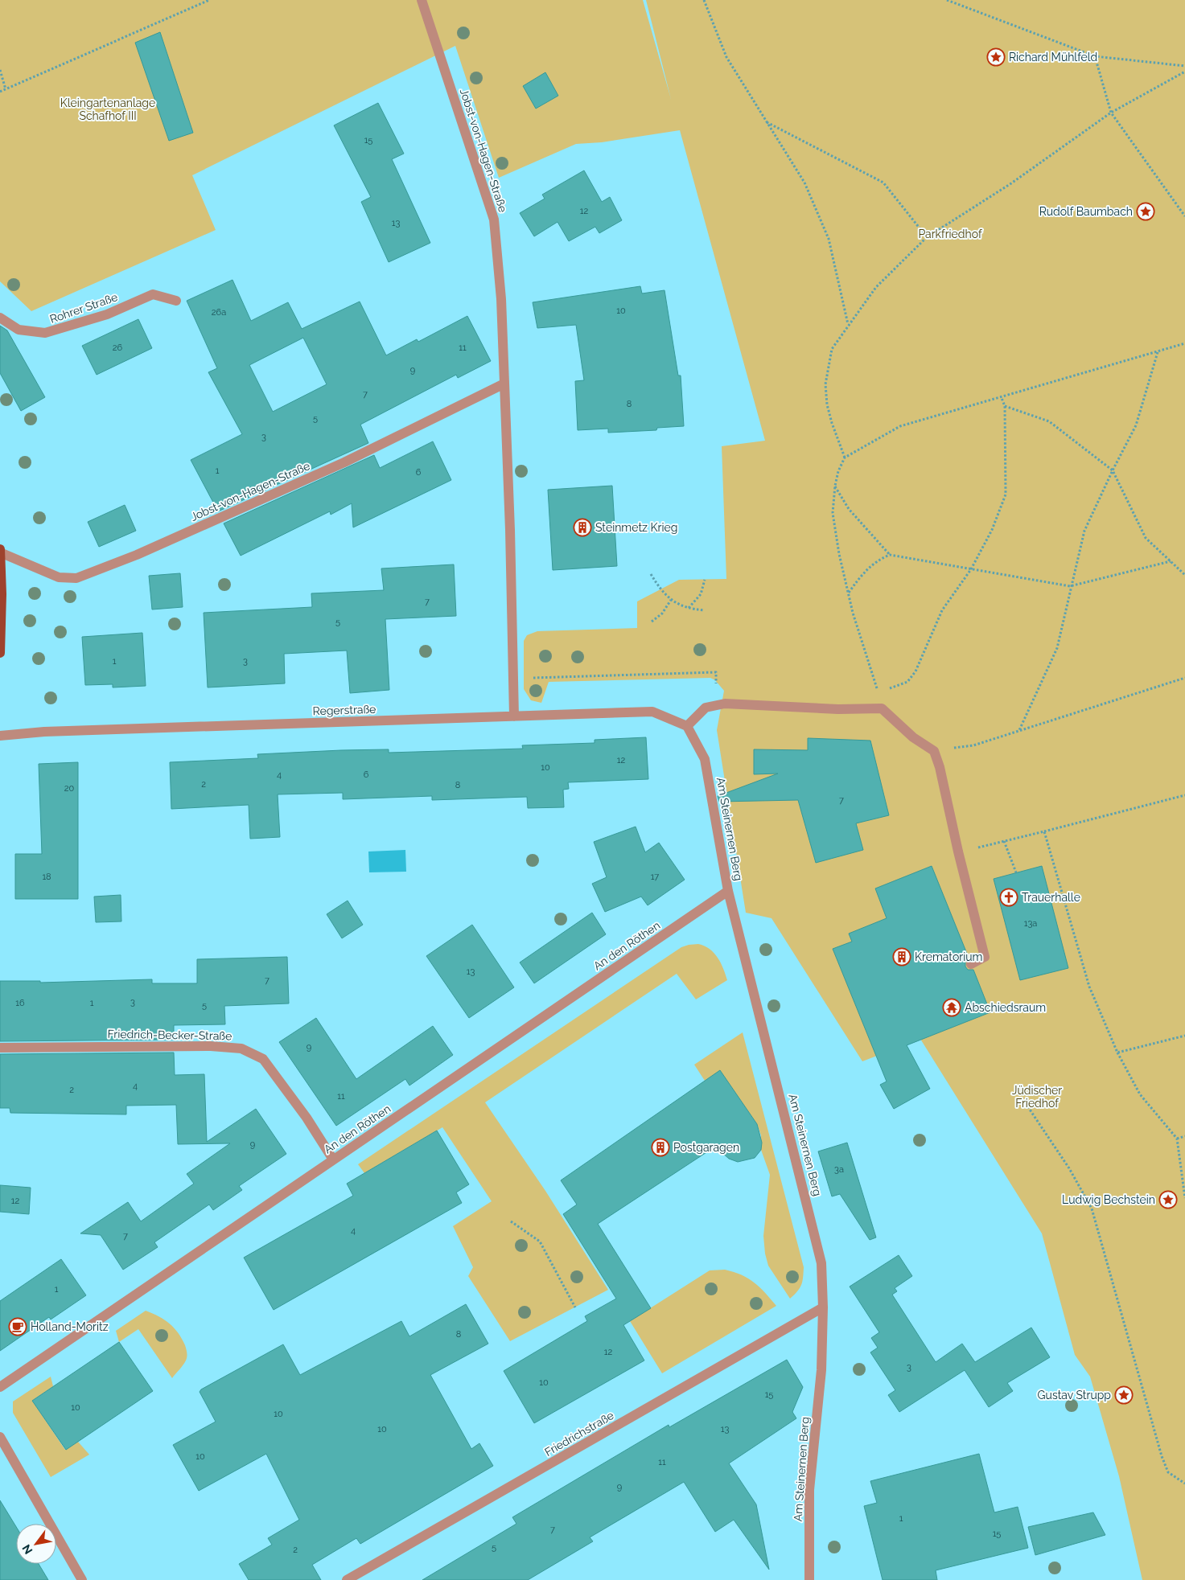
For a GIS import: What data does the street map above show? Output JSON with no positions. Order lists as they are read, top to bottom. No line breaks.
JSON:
{"streets":{"street":["Jobst-von-Hagen-Straße","Rohrer Straße","Regerstraße","Am Steinernen Berg","An den Röthen","Friedrich-Becker-Straße","Friedrichstraße"]},"crossings":[["Jobst-von-Hagen-Straße","Regerstraße"],["Regerstraße","Am Steinernen Berg"],["Am Steinernen Berg","An den Röthen"],["Am Steinernen Berg","Friedrichstraße"],["An den Röthen","Friedrich-Becker-Straße"]],"parks":["Kleingartenanlage Schafhof III","Parkfriedhof","Jüdischer Friedhof"],"places":{"place":["Richard Mühlfeld","Rudolf Baumbach","Ludwig Bechstein","Gustav Strupp"],"building":["Steinmetz Krieg","Krematorium","Postgaragen"],"church":["Trauerhalle"],"temple":["Abschiedsraum"],"cafe":["Holland-Moritz"]},"house_numbers":["15","12","13","10","26a","26","11","9","7","8","5","3","1","6","7","5","1","3","12","10","4","6","2","8","20","7","18","17","13a","13","7","3","16","1","5","9","4","2","11","9","3a","12","4","7","1","8","12","3","10","15","10","10","10","13","10","11","9","1","7","15","5","2"],"north":"bottom left"}
